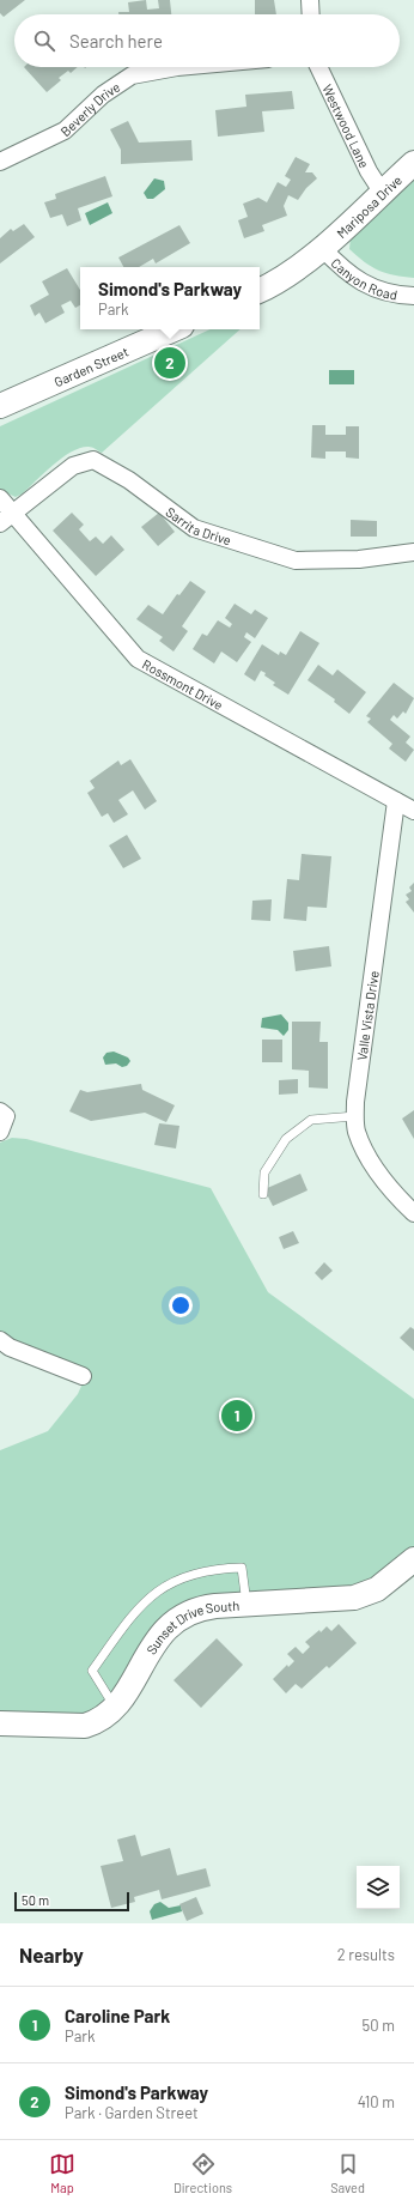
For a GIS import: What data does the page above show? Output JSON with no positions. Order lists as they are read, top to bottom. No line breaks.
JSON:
{"streets":{"street":["Beverly Drive","Westwood Lane","Mariposa Drive","Canyon Road","Garden Street","Sarrita Drive","Rossmont Drive","Valle Vista Drive","Sunset Drive South"]},"crossings":[["Westwood Lane","Mariposa Drive"],["Mariposa Drive","Canyon Road"],["Sarrita Drive","Rossmont Drive"],["Rossmont Drive","Valle Vista Drive"]],"scale_bar":"50 m","page":{"search":"Search here","popup":["Simond's Parkway","Park"],"pins":["2","1"],"scale":"50 m","heading":["Nearby","2 results"],"list":[{"mark":"1","name":"Caroline Park","note":"Park","value":"50 m"},{"mark":"2","name":"Simond's Parkway","note":"Park · Garden Street","value":"410 m"}],"nav":["Map","Directions","Saved"]}}
